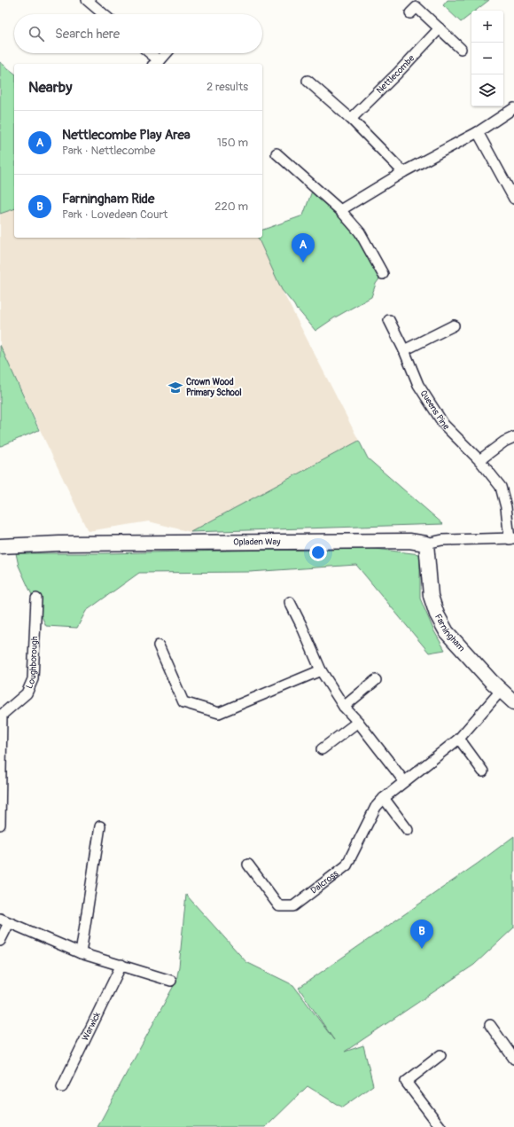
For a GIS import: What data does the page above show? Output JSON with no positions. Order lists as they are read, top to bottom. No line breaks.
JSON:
{"streets":{"street":["Nettlecombe","Queens Pine","Opladen Way","Farningham","Loughborough","Dalcross","Warwick"]},"crossings":[["Queens Pine","Opladen Way"],["Opladen Way","Farningham"],["Farningham","Dalcross"]],"places":{"school or university":["Crown Wood Primary School"]},"page":{"map_buttons":["+","−"],"search":"Search here","heading":["Nearby","2 results"],"list":[{"mark":"A","name":"Nettlecombe Play Area","note":"Park · Nettlecombe","value":"150 m"},{"mark":"B","name":"Farningham Ride","note":"Park · Lovedean Court","value":"220 m"}],"pins":["A","B"]}}
